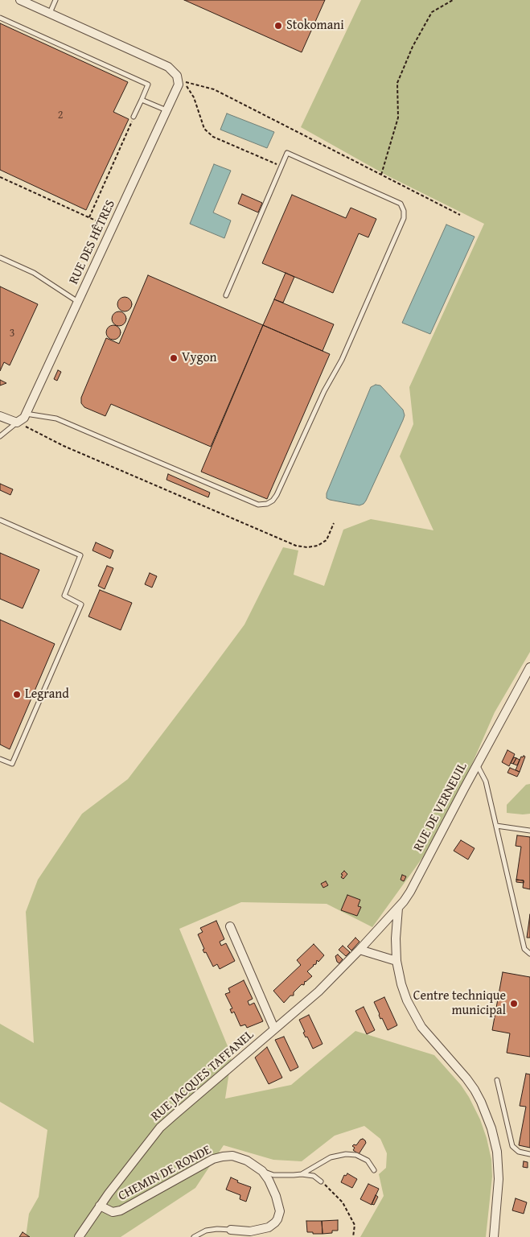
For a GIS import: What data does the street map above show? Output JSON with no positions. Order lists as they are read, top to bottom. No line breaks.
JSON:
{"streets":{"street":["RUE DES HÊTRES","RUE DE VERNEUIL","RUE JACQUES TAFFANEL","CHEMIN DE RONDE"]},"crossings":[["RUE DE VERNEUIL","RUE JACQUES TAFFANEL"],["RUE JACQUES TAFFANEL","CHEMIN DE RONDE"]],"places":["Stokomani","Vygon","Legrand","Centre technique municipal"],"house_numbers":["2","3"]}
